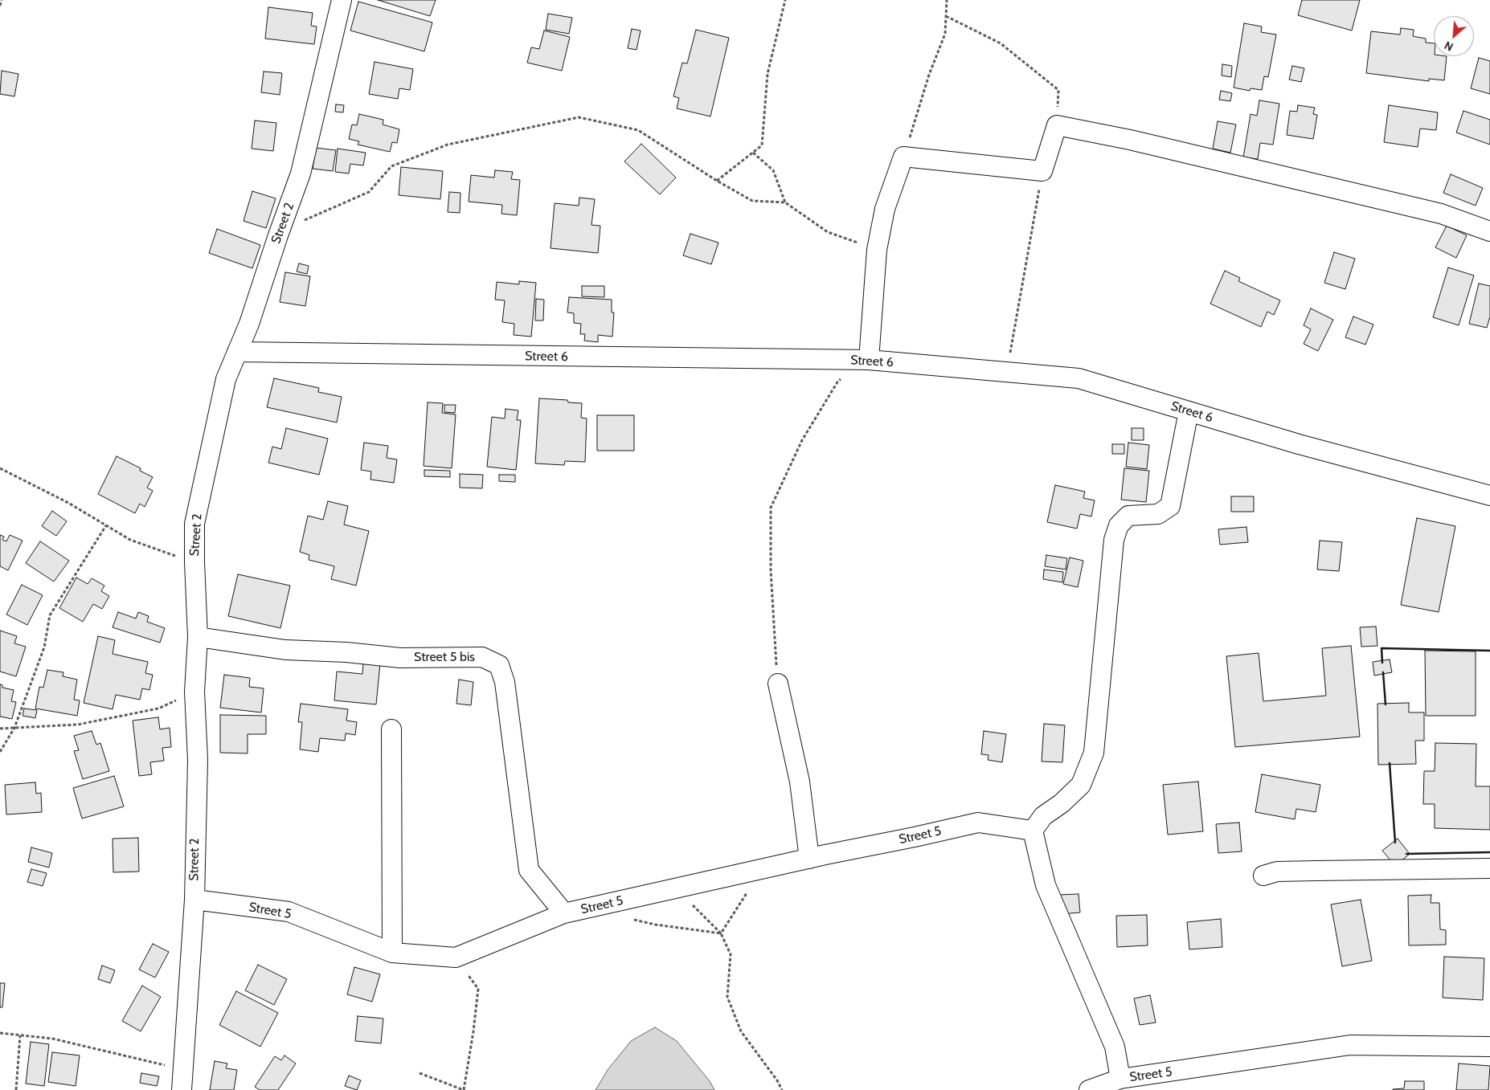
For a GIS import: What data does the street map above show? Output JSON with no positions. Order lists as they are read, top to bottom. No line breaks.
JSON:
{"streets":{"street":["Street 2","Street 6","Street 5 bis","Street 5"]},"crossings":[["Street 2","Street 6"],["Street 2","Street 5 bis"],["Street 2","Street 5"],["Street 5 bis","Street 5"]],"north":"bottom left"}
